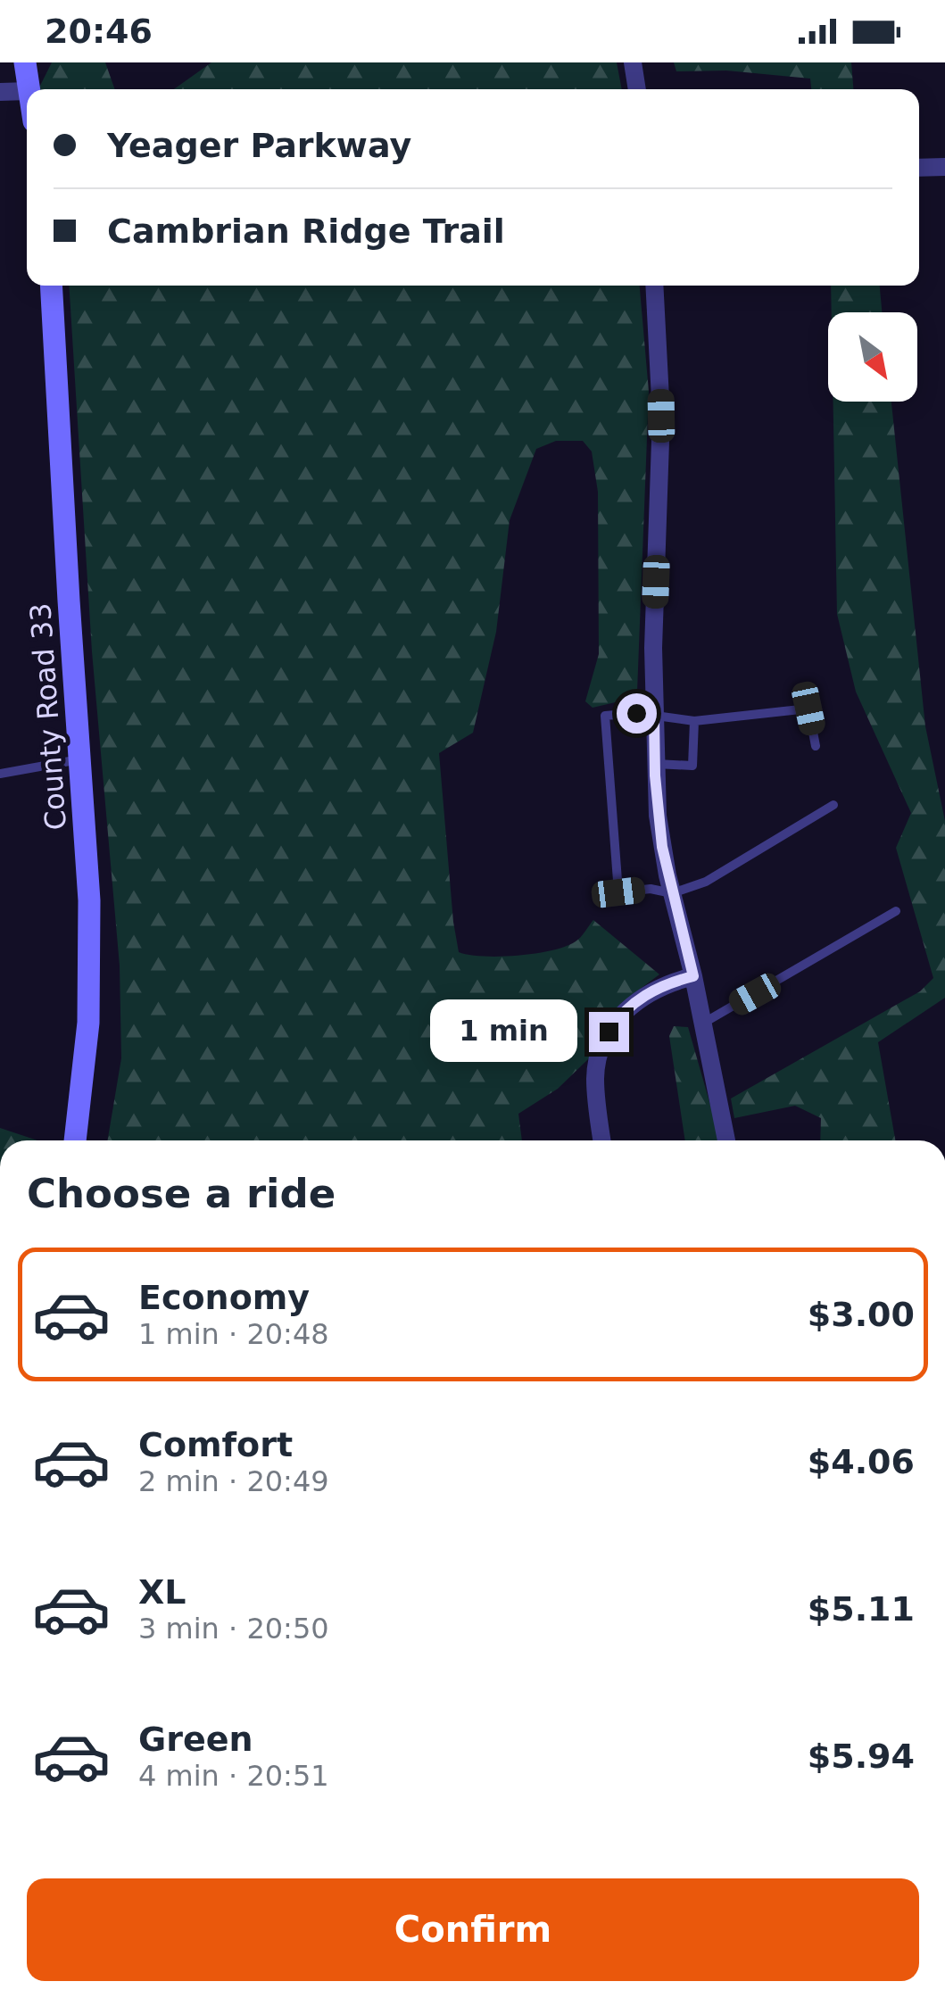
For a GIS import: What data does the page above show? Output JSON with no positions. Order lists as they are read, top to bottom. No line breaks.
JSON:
{"streets":{"street":["County Road 33"]},"north":"bottom right","page":{"status":"20:46","banner":["Yeager Parkway","Cambrian Ridge Trail"],"bubble":"1 min","heading":"Choose a ride","list":[{"name":"Economy","note":"1 min · 20:48","value":"$3.00"},{"name":"Comfort","note":"2 min · 20:49","value":"$4.06"},{"name":"XL","note":"3 min · 20:50","value":"$5.11"},{"name":"Green","note":"4 min · 20:51","value":"$5.94"}],"buttons":"Confirm"}}
